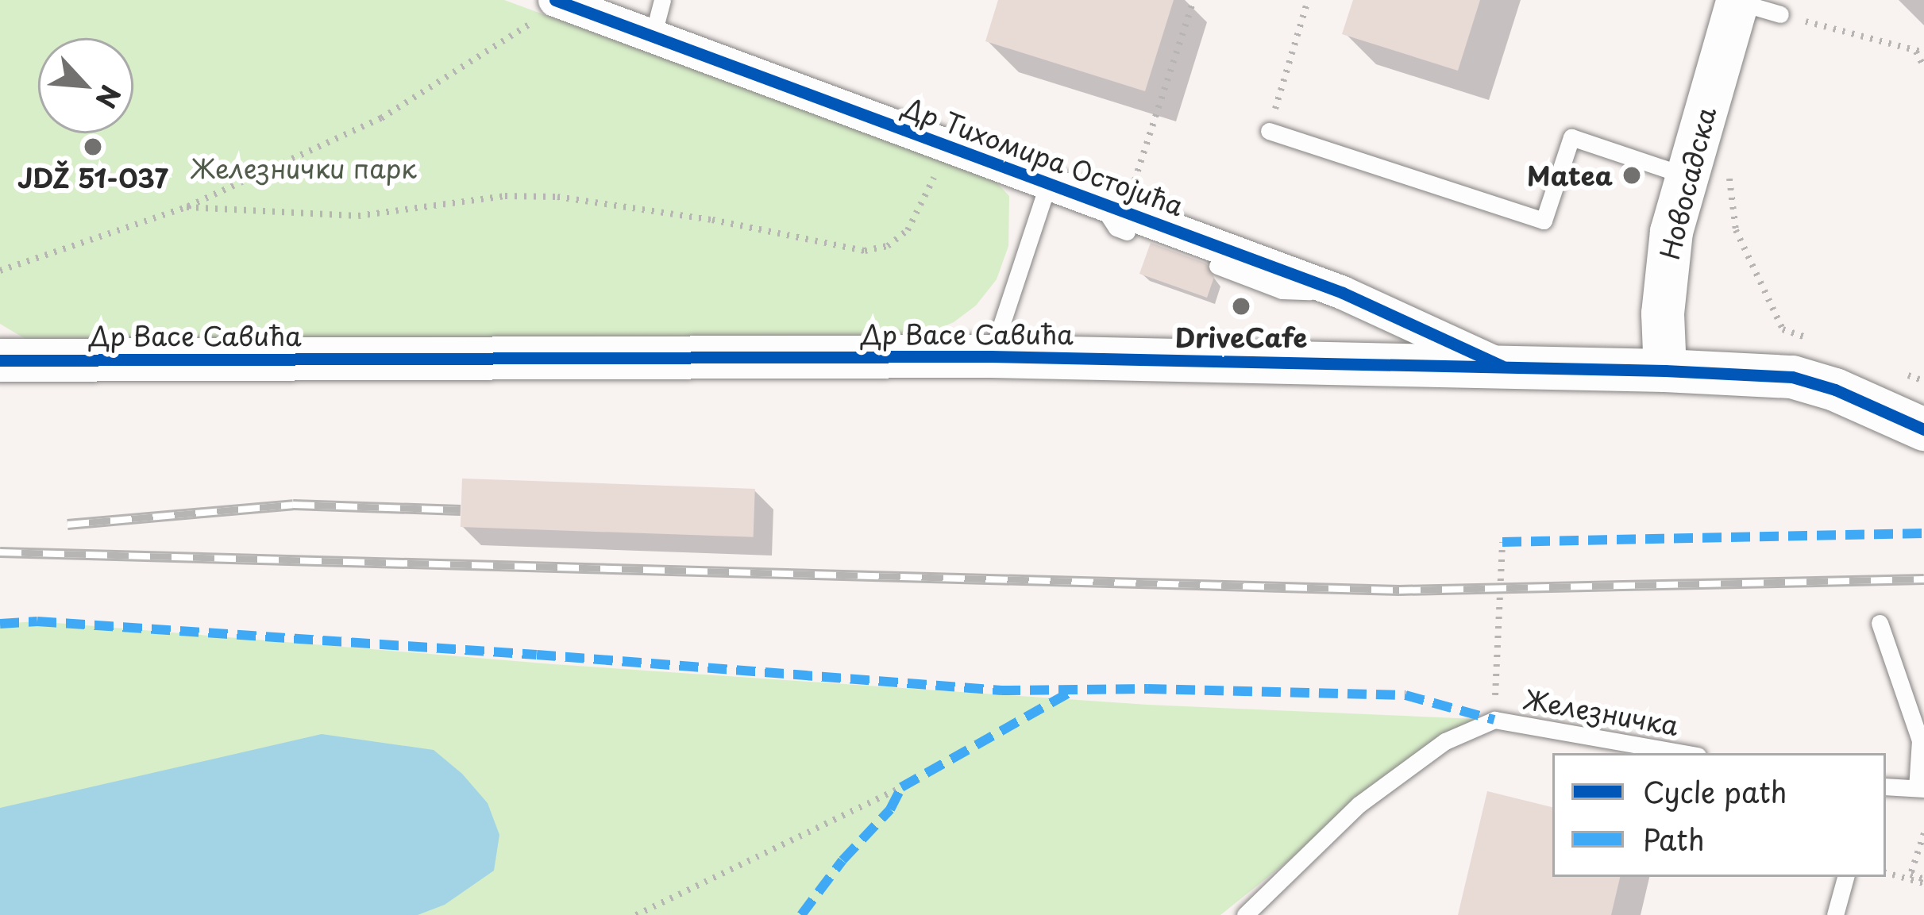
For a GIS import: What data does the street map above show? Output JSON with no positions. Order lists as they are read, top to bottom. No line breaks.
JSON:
{"streets":{"street":["Др Тихомира Остојића","Новосадска","Др Васе Савића"],"lane":["Железничка"]},"crossings":[["Др Тихомира Остојића","Др Васе Савића"],["Новосадска","Др Васе Савића"]],"parks":["Железнички парк"],"places":["JDŽ 51-037","Matea","DriveCafe"],"legend":["Cycle path","Path"],"north":"bottom right"}
